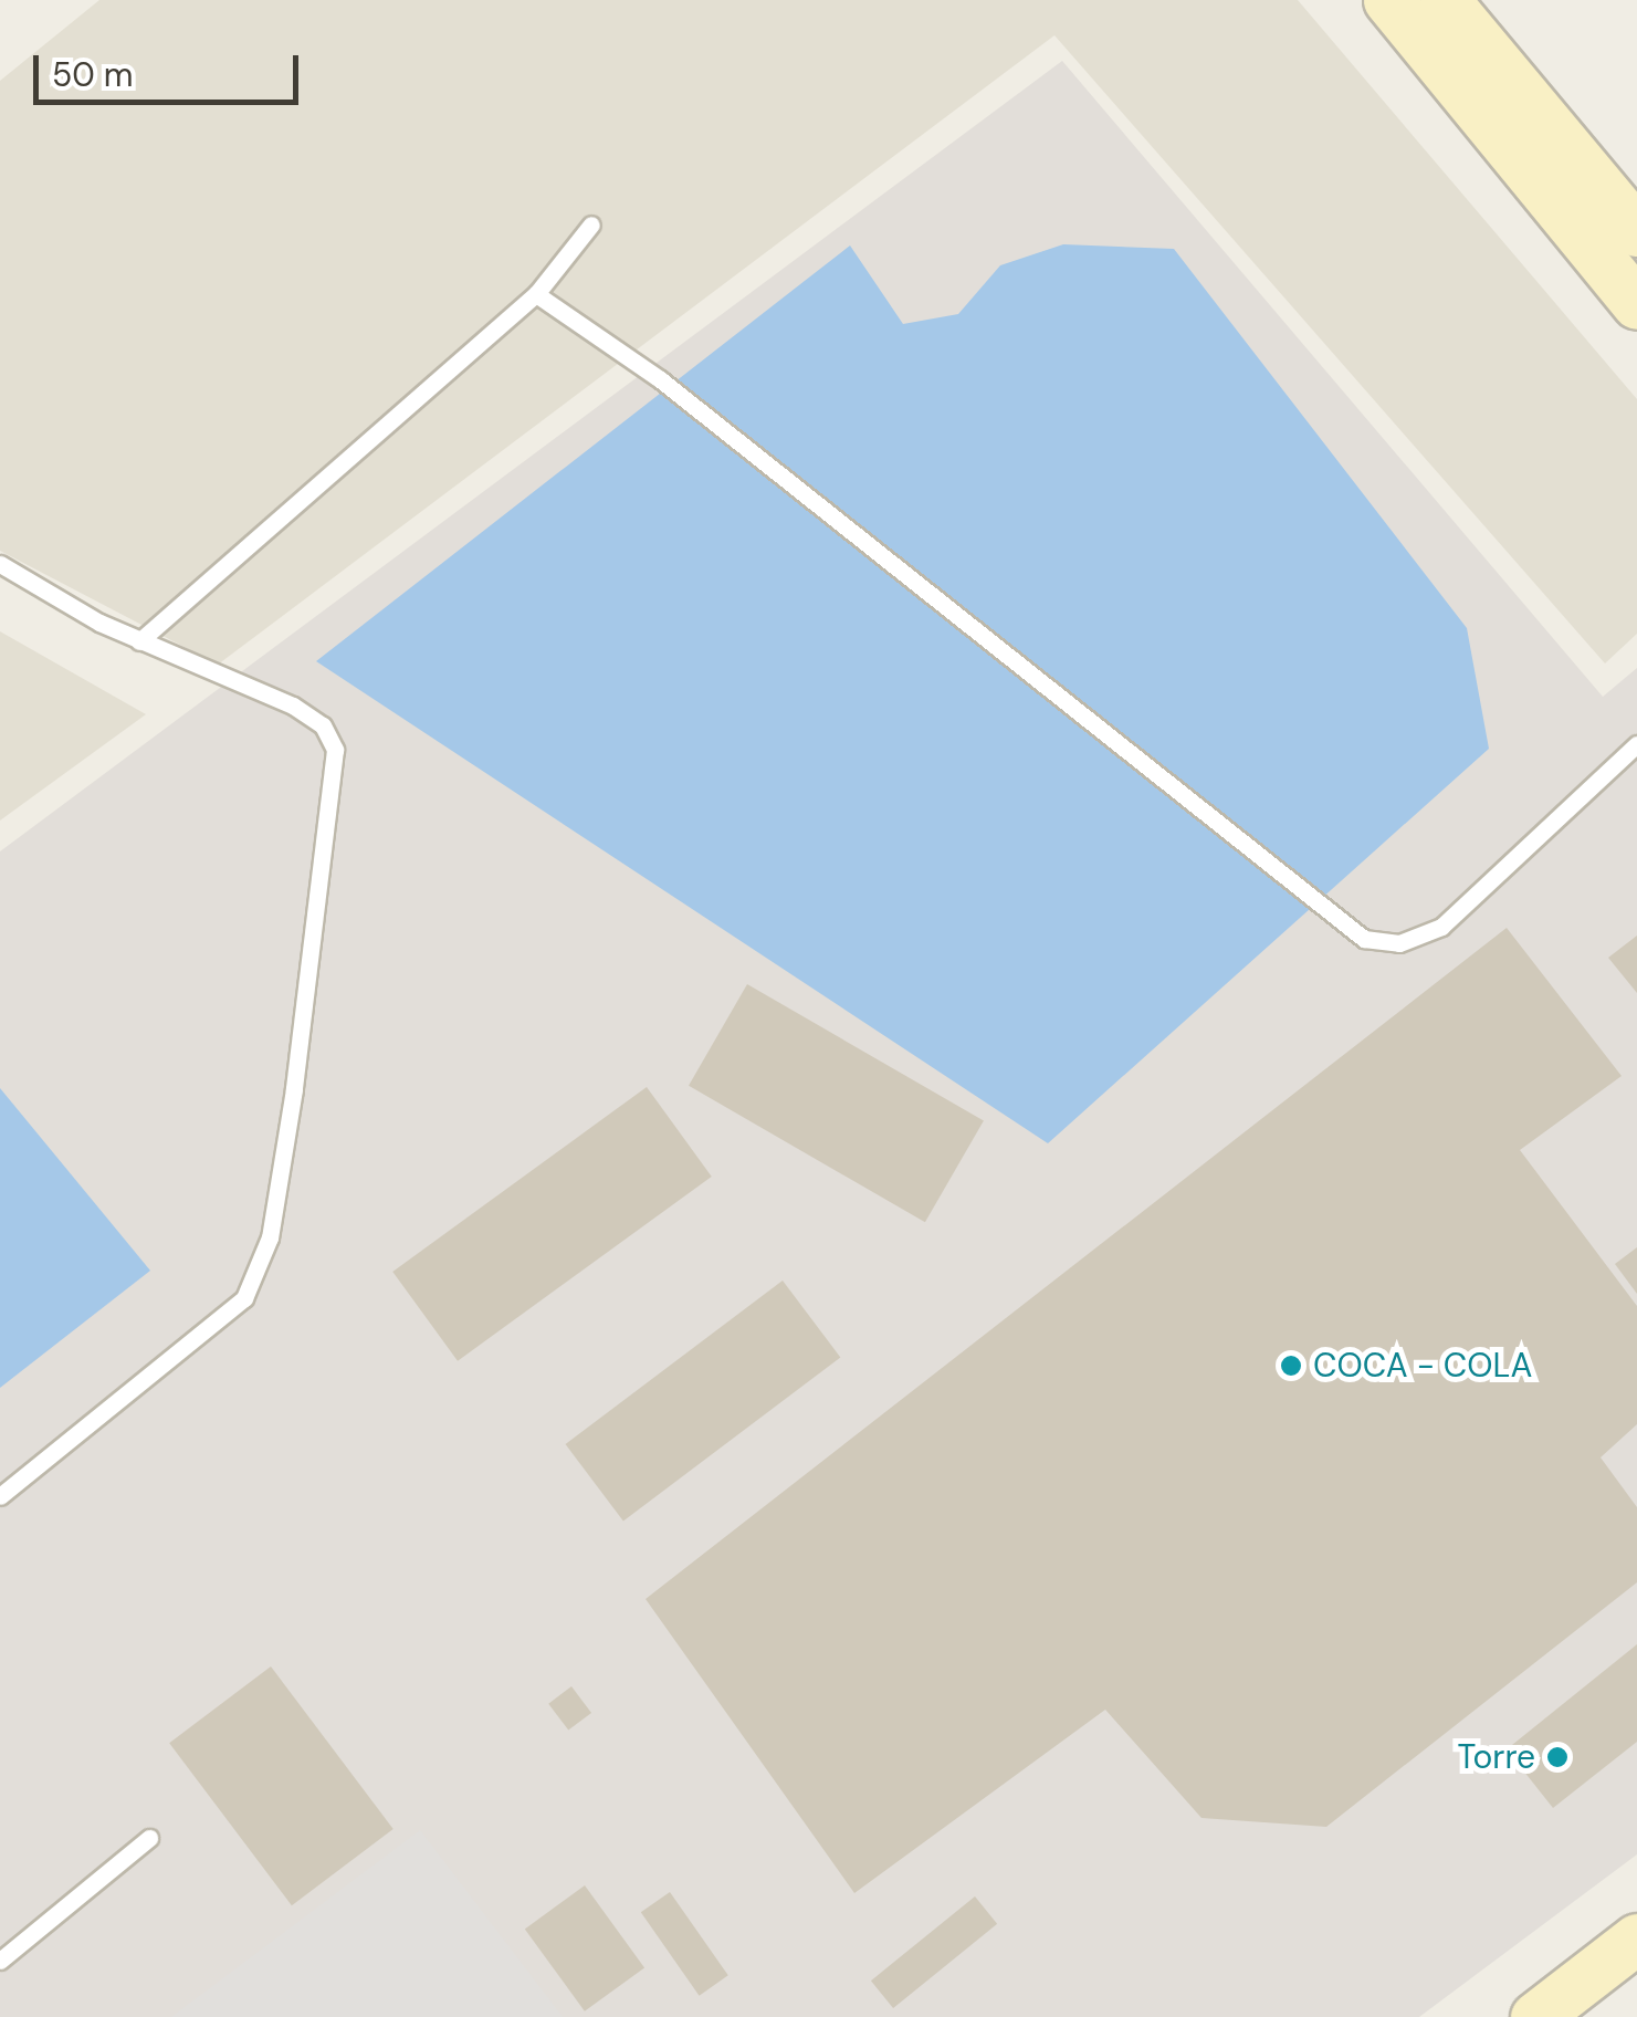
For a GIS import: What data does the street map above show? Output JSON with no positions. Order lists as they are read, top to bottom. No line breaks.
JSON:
{"places":["COCA - COLA","Torre"],"scale_bar":"50 m"}
